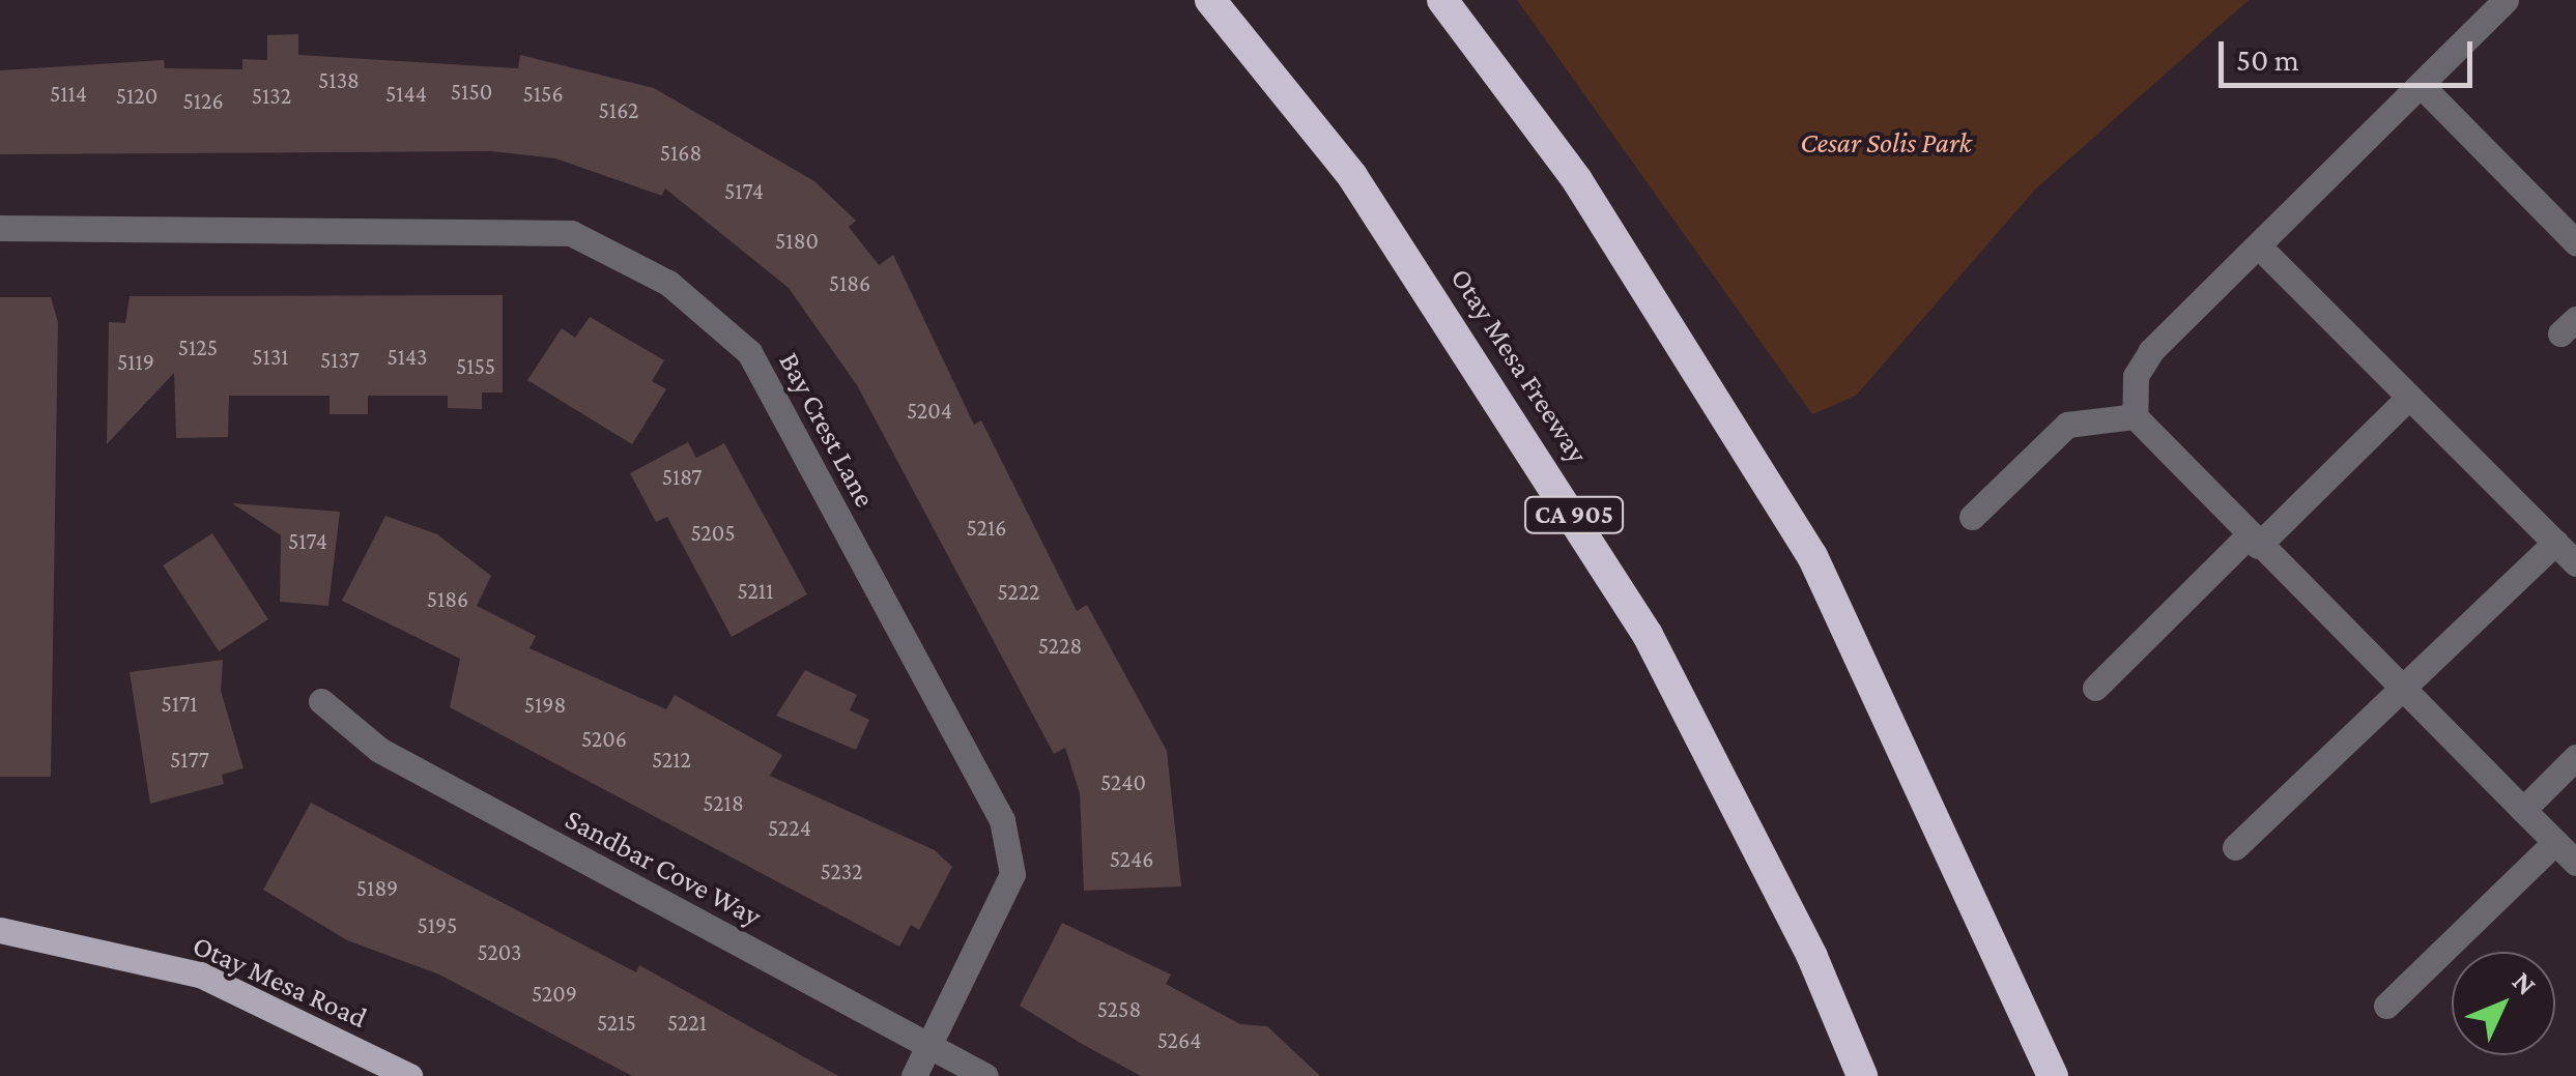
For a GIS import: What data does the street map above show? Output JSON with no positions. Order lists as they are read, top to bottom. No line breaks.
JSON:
{"streets":{"highway":["Otay Mesa Freeway","CA 905"],"main road":["Otay Mesa Road"],"street":["Bay Crest Lane","Sandbar Cove Way"]},"crossings":[["Bay Crest Lane","Sandbar Cove Way"]],"parks":["Cesar Solis Park"],"house_numbers":["5138","5150","5114","5144","5156","5120","5132","5126","5162","5168","5174","5180","5186","5125","5131","5143","5137","5119","5155","5204","5187","5216","5205","5174","5211","5222","5186","5228","5171","5198","5206","5177","5212","5240","5218","5224","5246","5232","5189","5195","5203","5209","5258","5215","5221","5264"],"scale_bar":"50 m","north":"top right"}
